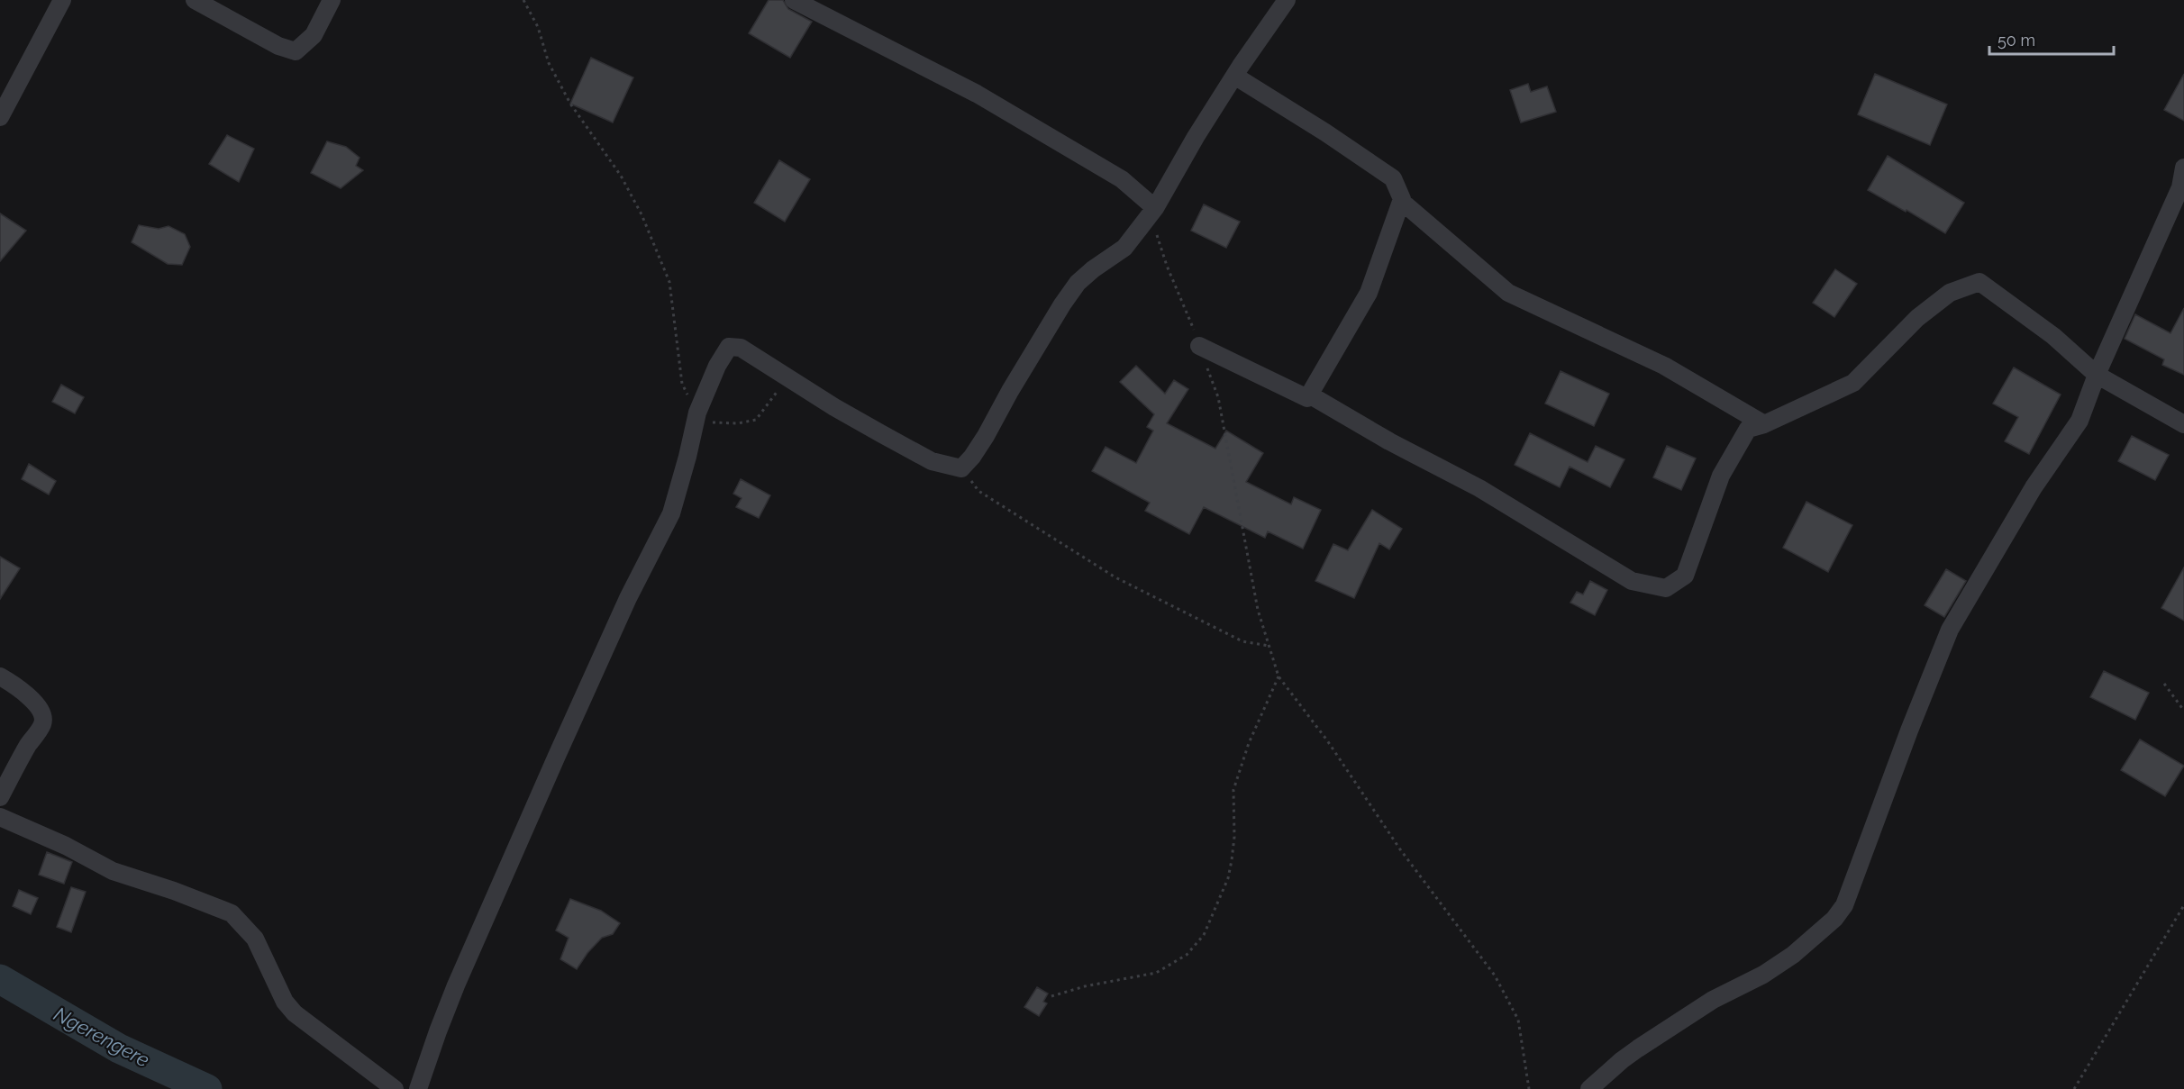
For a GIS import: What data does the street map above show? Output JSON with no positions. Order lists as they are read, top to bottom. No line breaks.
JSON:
{"water":["Ngerengere"],"scale_bar":"50 m"}
